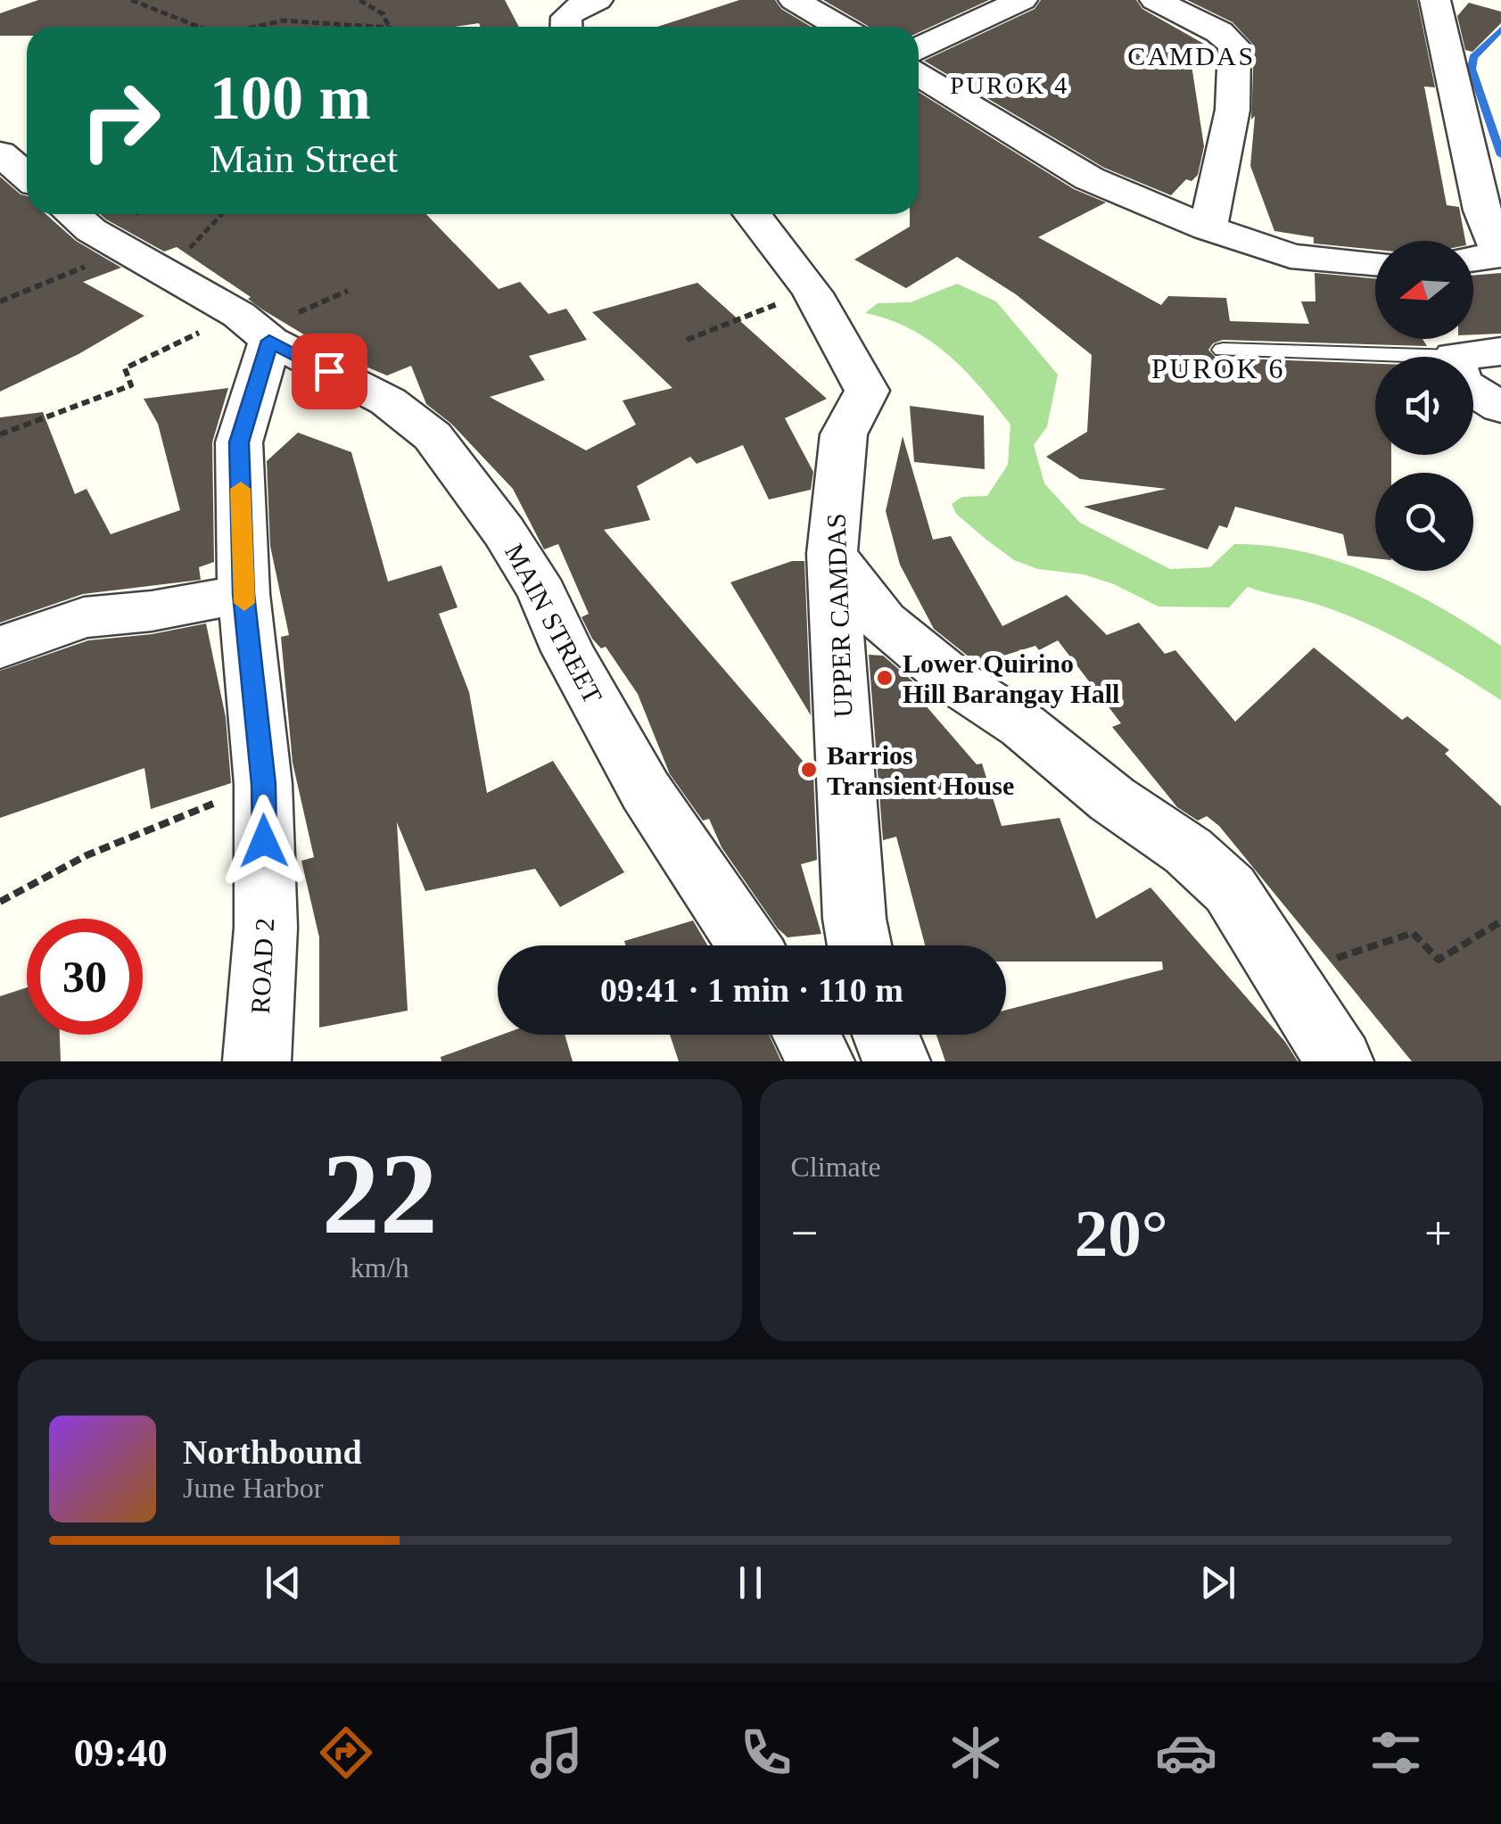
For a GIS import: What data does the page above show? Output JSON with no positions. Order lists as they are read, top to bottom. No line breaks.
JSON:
{"streets":{"street":["UPPER CAMDAS","MAIN STREET","ROAD 2"]},"crossings":[["MAIN STREET","ROAD 2"]],"districts":["CAMDAS","PUROK 4","PUROK 6"],"places":["Lower Quirino Hill Barangay Hall","Barrios Transient House"],"north":"left","page":{"turn":["100 m","Main Street"],"limit":"30","trip":"09:41 · 1 min · 110 m","tile":[["22","km/h"],"Climate"],"heat":["−","20°","+"],"song":["Northbound","June Harbor"],"tabs":"09:40"}}
